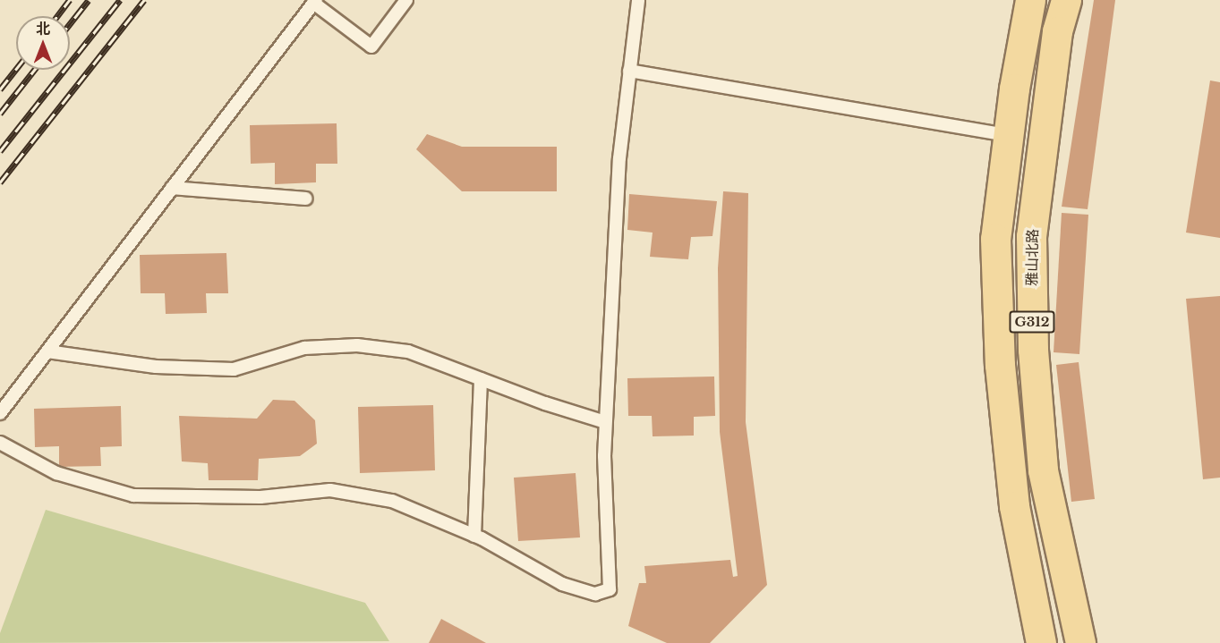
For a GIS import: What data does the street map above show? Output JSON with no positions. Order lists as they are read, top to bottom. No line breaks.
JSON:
{"streets":{"main road":["雅山北路","G312"]},"north":"top"}
